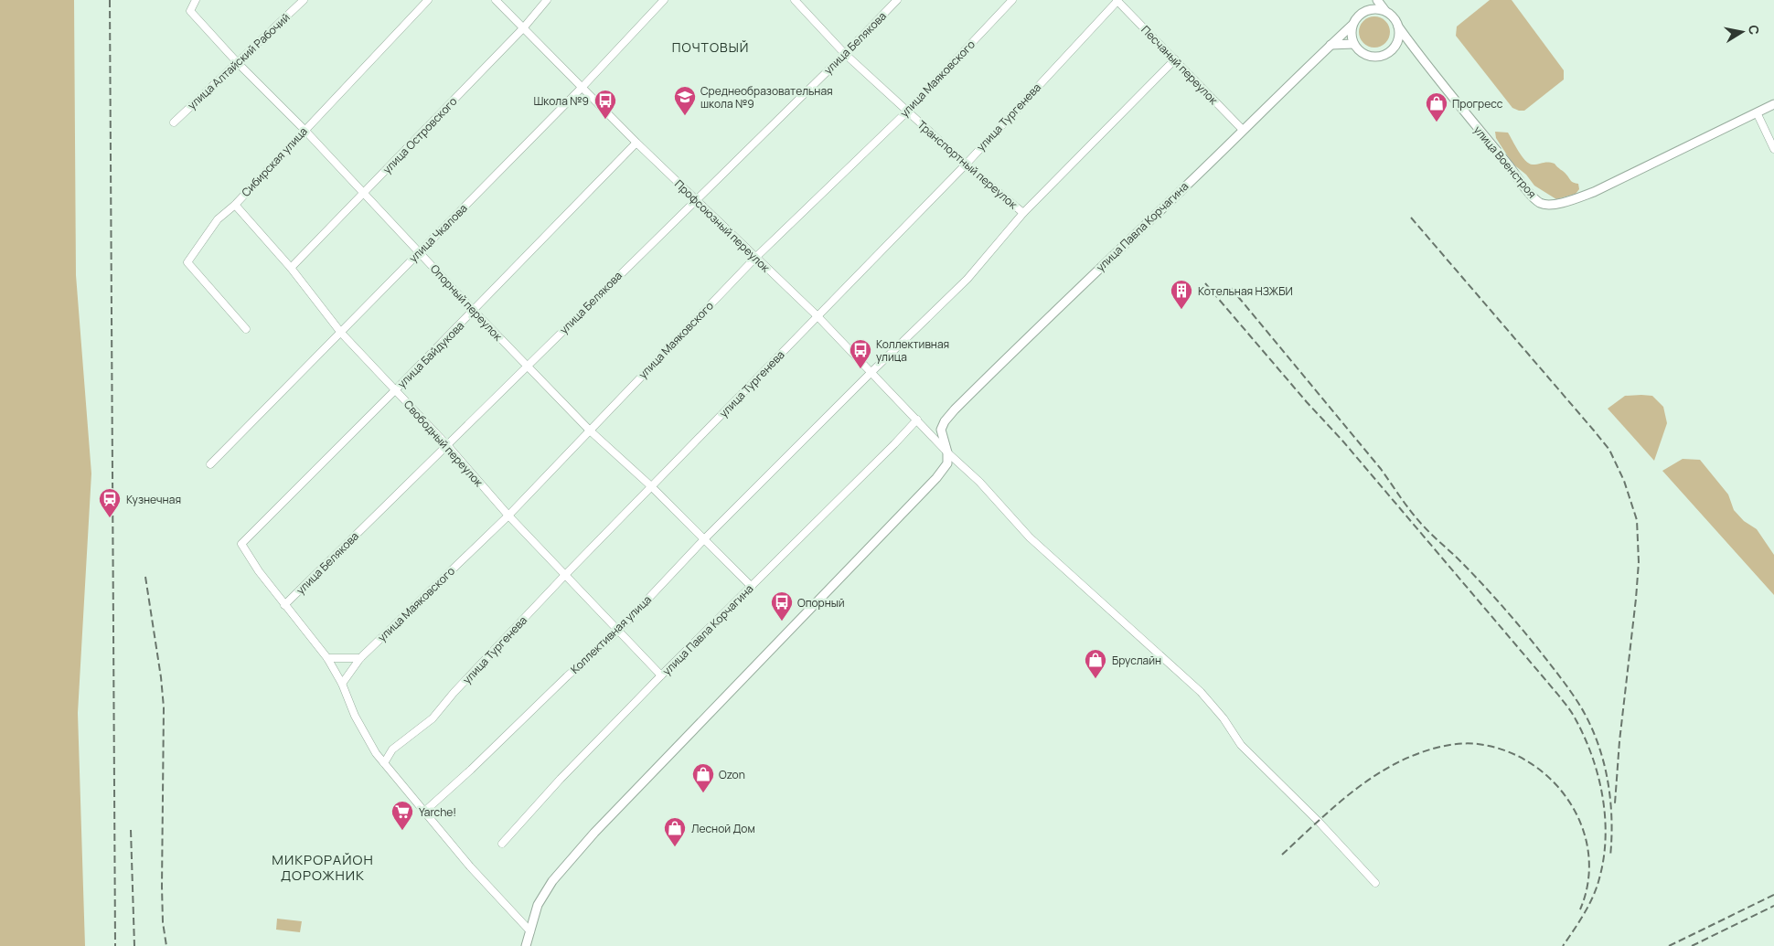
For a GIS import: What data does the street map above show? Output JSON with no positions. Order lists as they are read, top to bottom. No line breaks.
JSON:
{"streets":{"street":["улица Белякова","улица Алтайский Рабочий","Песчаный переулок","улица Маяковского","улица Тургенева","улица Островского","Сибирская улица","улица Военстроя","Транспортный переулок","Профсоюзный переулок","улица Павла Корчагина","улица Чкалова","Опорный переулок","улица Байдукова","Свободный переулок","Коллективная улица"]},"crossings":[["улица Белякова","Транспортный переулок"],["улица Белякова","Профсоюзный переулок"],["улица Белякова","Опорный переулок"],["улица Белякова","улица Байдукова"],["улица Белякова","Свободный переулок"],["улица Алтайский Рабочий","Опорный переулок"],["Песчаный переулок","улица Тургенева"],["Песчаный переулок","улица Павла Корчагина"],["Песчаный переулок","Коллективная улица"],["улица Маяковского","Транспортный переулок"],["улица Маяковского","Профсоюзный переулок"],["улица Маяковского","Опорный переулок"],["улица Маяковского","Свободный переулок"],["улица Тургенева","Транспортный переулок"],["улица Тургенева","Профсоюзный переулок"],["улица Тургенева","Опорный переулок"],["улица Тургенева","Свободный переулок"],["улица Островского","Профсоюзный переулок"],["улица Островского","Опорный переулок"],["улица Островского","Свободный переулок"],["Сибирская улица","Опорный переулок"],["Сибирская улица","Свободный переулок"],["улица Военстроя","улица Павла Корчагина"],["Транспортный переулок","Коллективная улица"],["Профсоюзный переулок","улица Павла Корчагина"],["Профсоюзный переулок","улица Чкалова"],["Профсоюзный переулок","улица Байдукова"],["Профсоюзный переулок","Коллективная улица"],["улица Павла Корчагина","Опорный переулок"],["улица Павла Корчагина","Свободный переулок"],["улица Чкалова","Опорный переулок"],["улица Чкалова","Свободный переулок"],["Опорный переулок","улица Байдукова"],["Опорный переулок","Коллективная улица"],["улица Байдукова","Свободный переулок"],["Свободный переулок","Коллективная улица"]],"districts":["ПОЧТОВЫЙ","МИКРОРАЙОН ДОРОЖНИК"],"places":{"school or university":["Среднеобразовательная школа №9"],"bus stop":["Школа №9","Коллективная улица","Опорный"],"shop":["Прогресс","Бруслайн","Ozon","Лесной Дом"],"building":["Котельная НЗЖБИ"],"station":["Кузнечная"],"supermarket":["Yarche!"]},"north":"right"}
